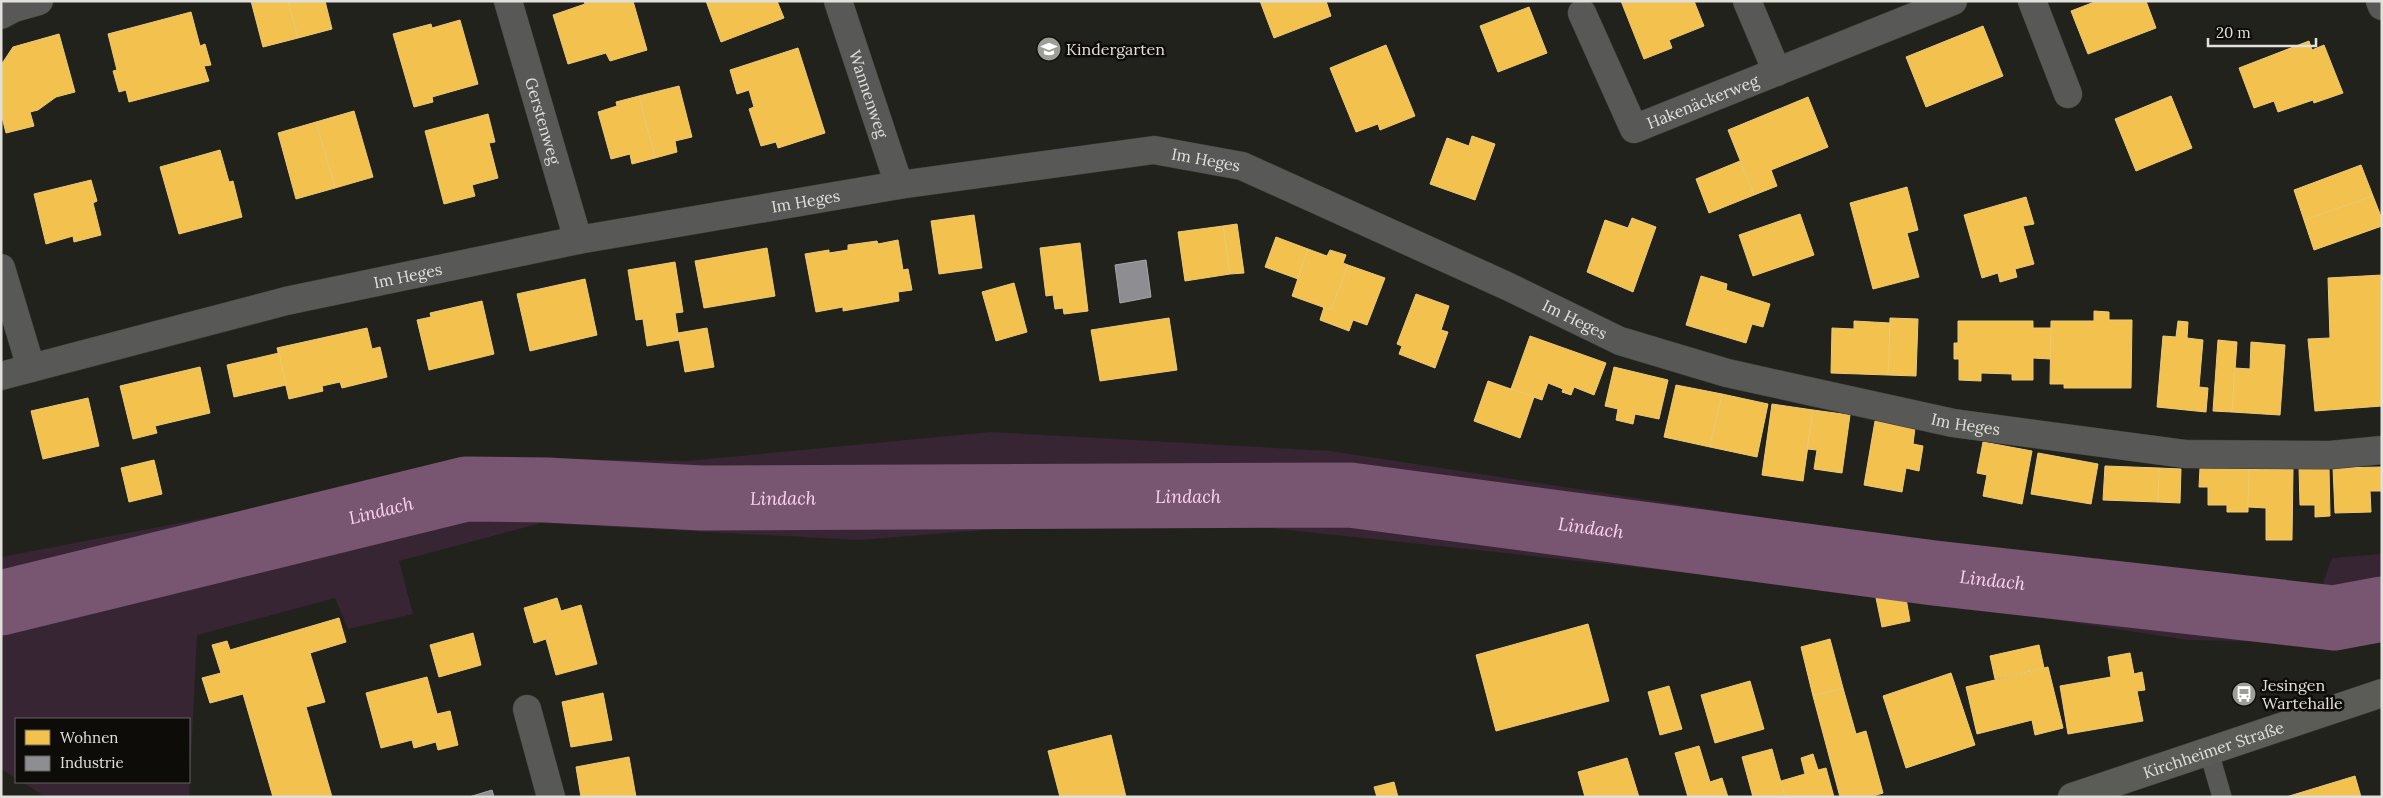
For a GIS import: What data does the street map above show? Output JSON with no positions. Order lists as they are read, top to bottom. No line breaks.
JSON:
{"streets":{"main road":["Kirchheimer Straße"],"street":["Wannenweg","Hakenäckerweg","Gerstenweg","Im Heges"]},"crossings":[["Wannenweg","Im Heges"],["Gerstenweg","Im Heges"]],"water":["Lindach"],"places":{"school or university":["Kindergarten"],"bus stop":["Jesingen Wartehalle"]},"legend":["Wohnen","Industrie"],"scale_bar":"20 m"}
